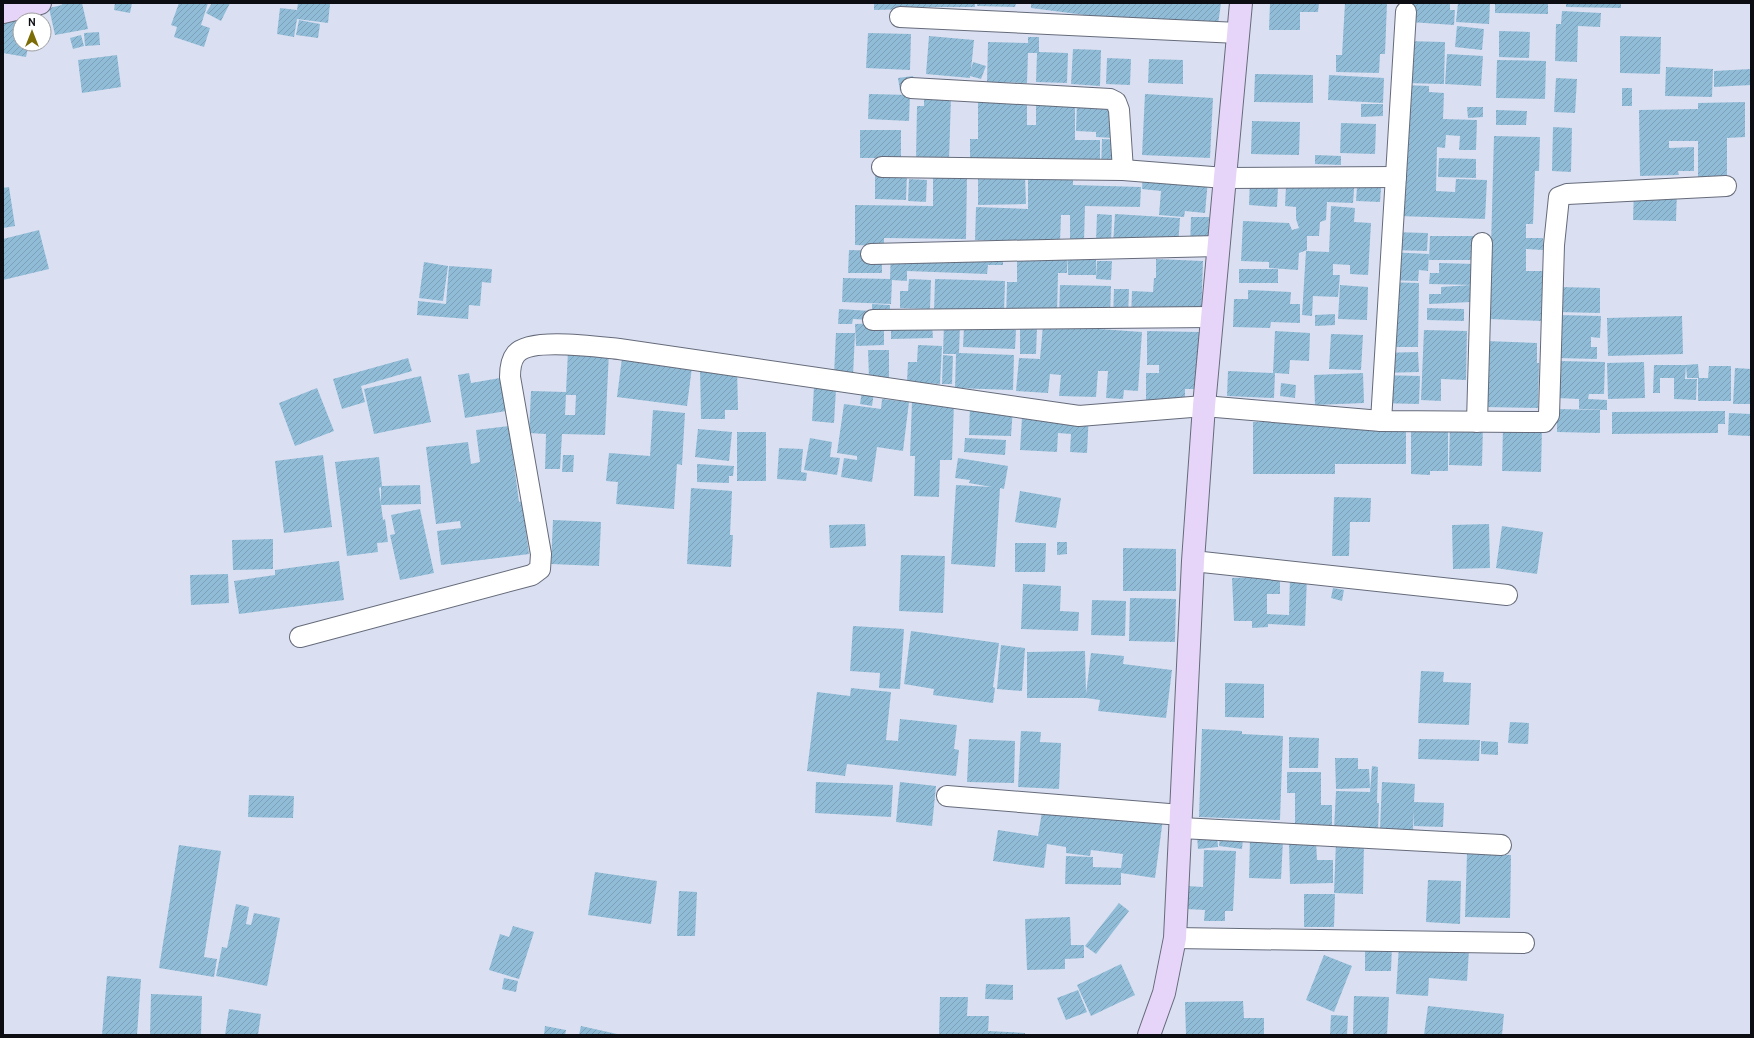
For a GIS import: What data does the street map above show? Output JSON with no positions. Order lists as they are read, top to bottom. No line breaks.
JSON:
{"north":"top"}
